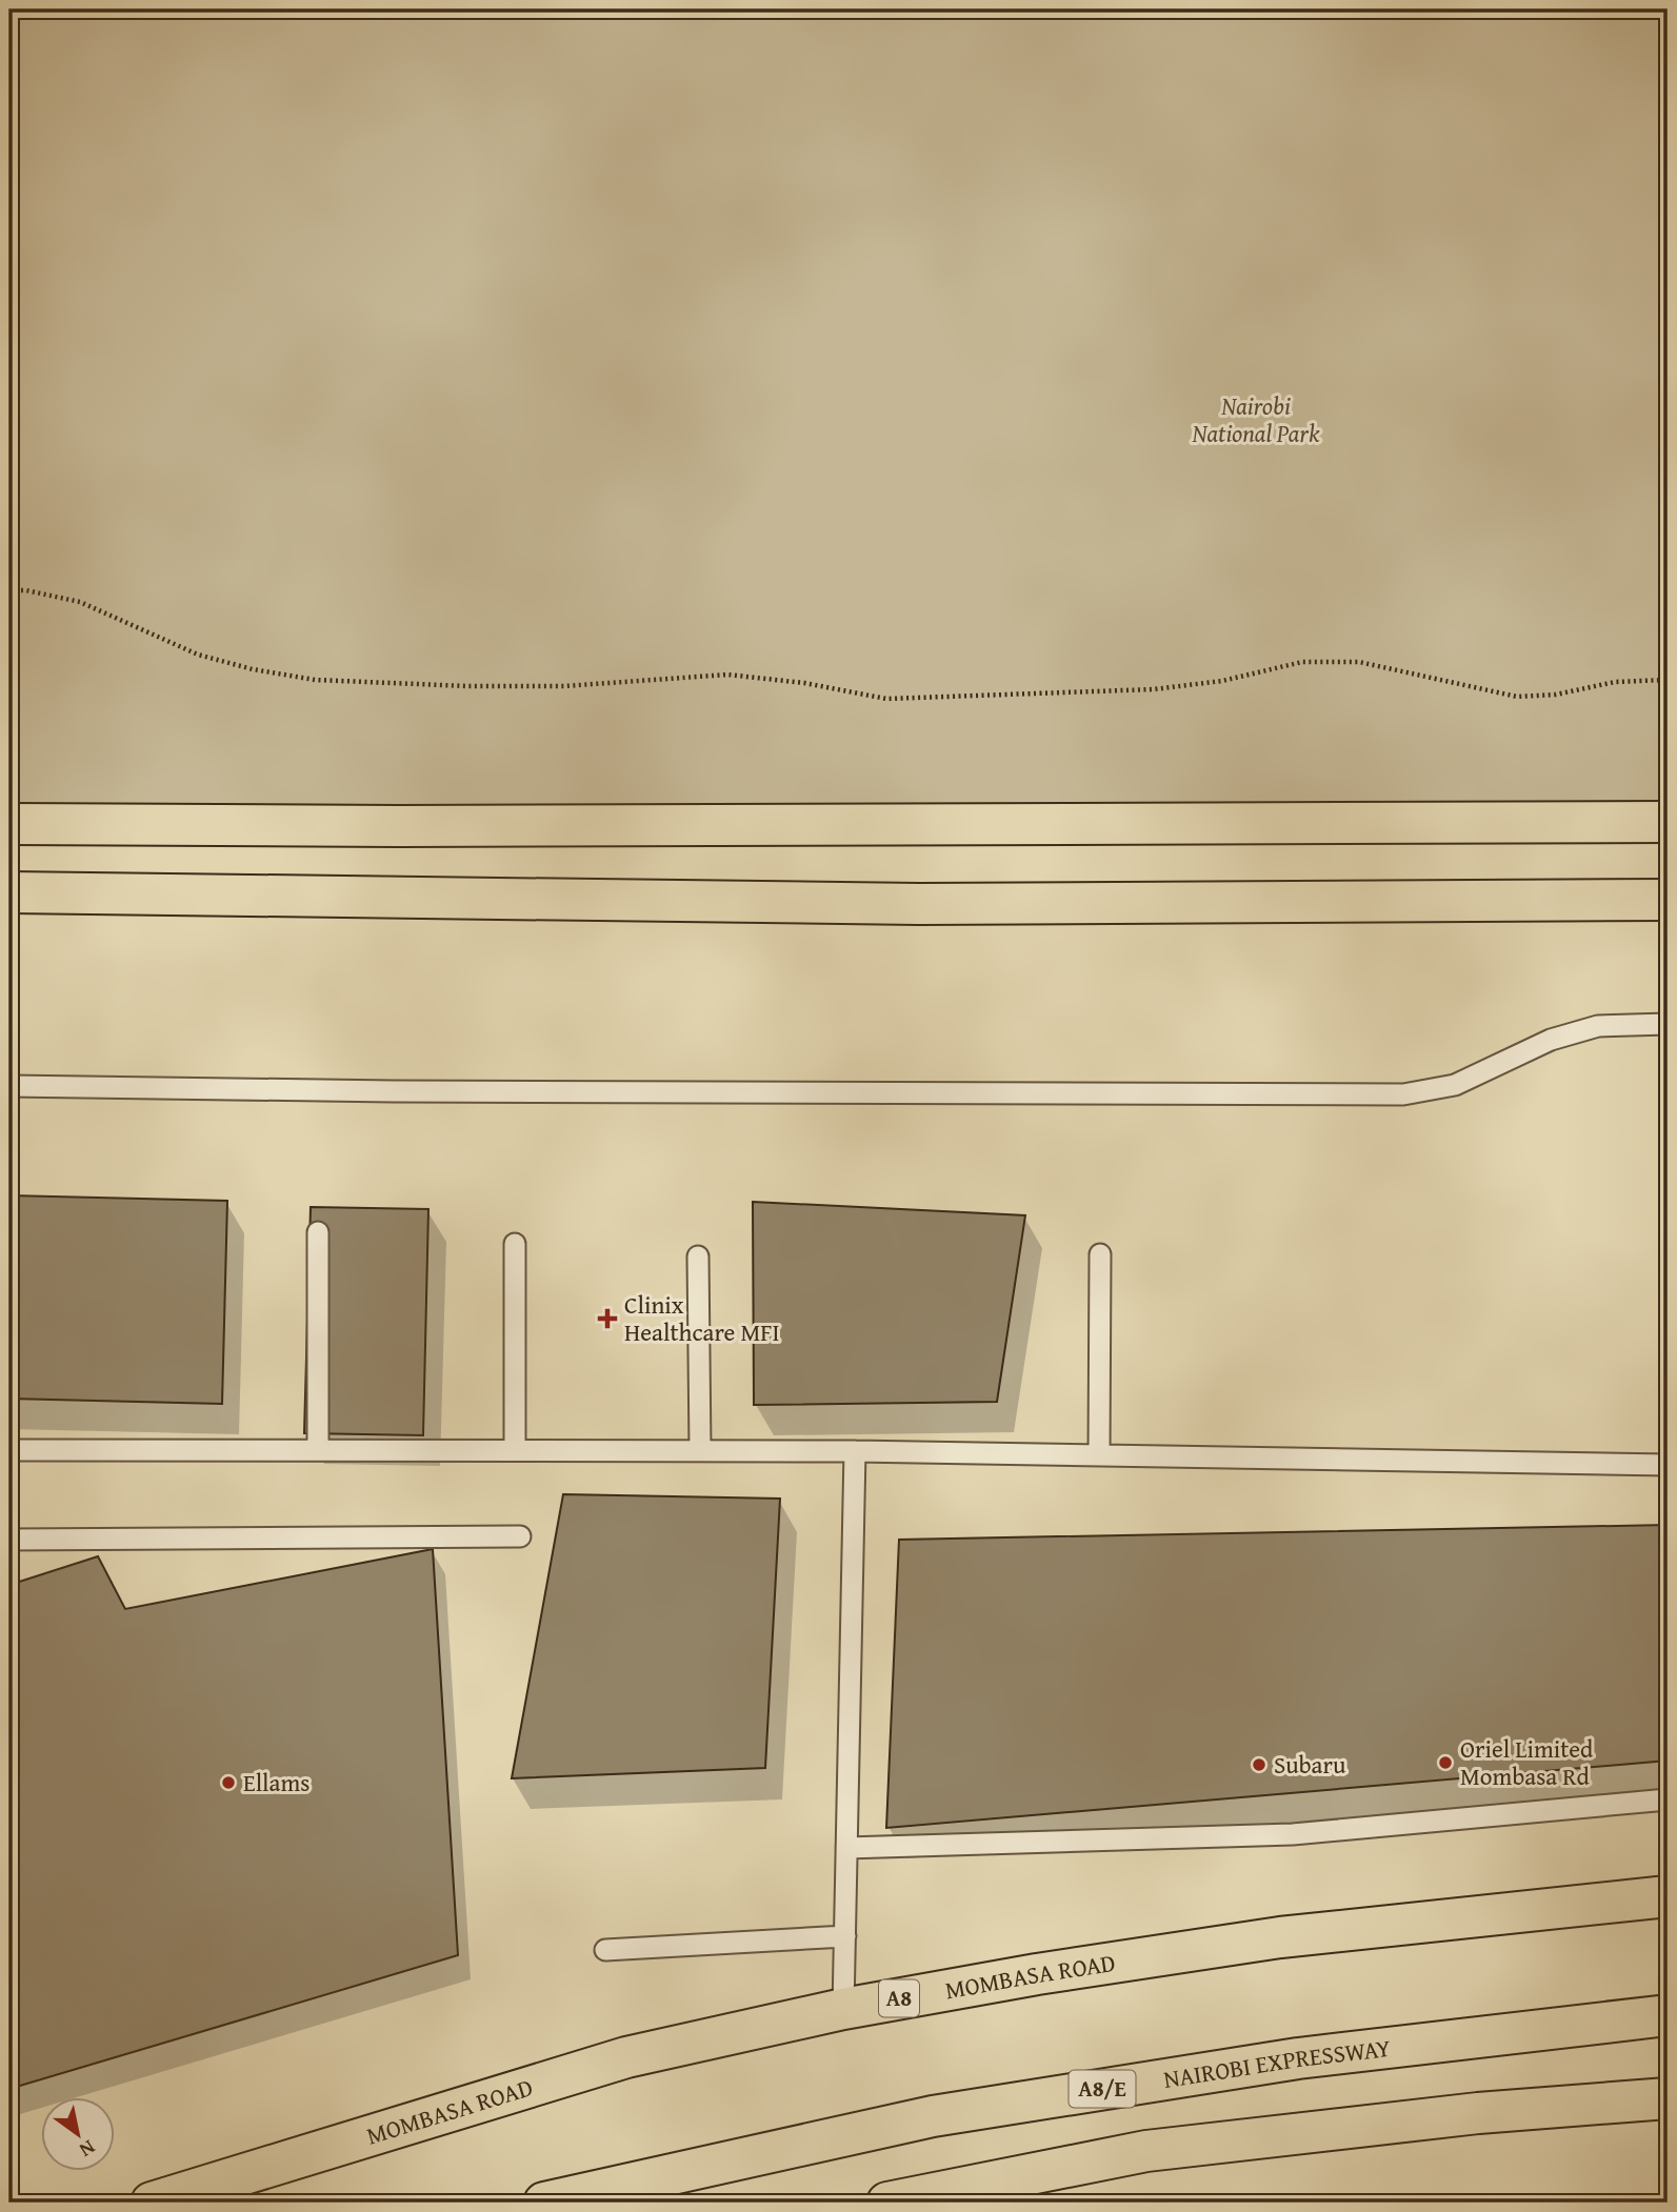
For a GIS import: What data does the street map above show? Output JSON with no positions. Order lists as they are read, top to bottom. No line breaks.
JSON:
{"streets":{"main road":["MOMBASA ROAD","A8","NAIROBI EXPRESSWAY","A8/E"]},"parks":["Nairobi National Park"],"places":{"health":["Clinix Healthcare MFI"],"other":["Oriel Limited Mombasa Rd","Subaru","Ellams"]},"north":"bottom right"}
